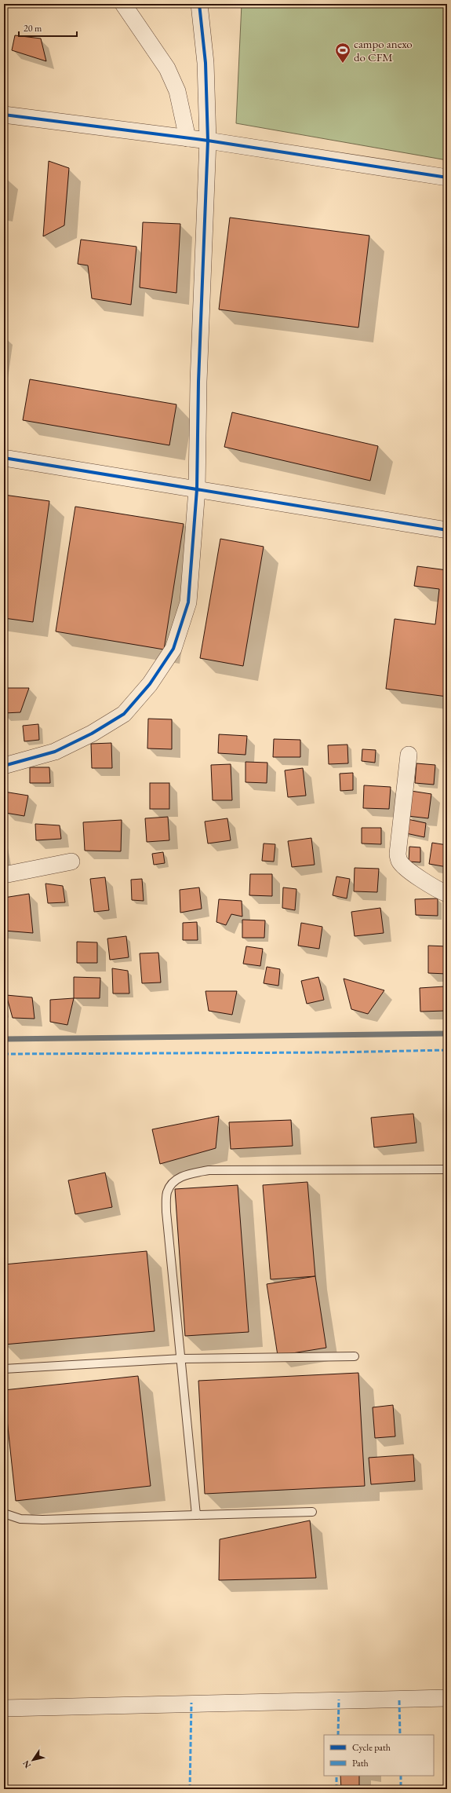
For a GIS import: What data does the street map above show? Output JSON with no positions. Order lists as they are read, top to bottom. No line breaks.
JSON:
{"places":{"sports":["campo anexo do CFM"]},"legend":["Cycle path","Path"],"scale_bar":"20 m","north":"bottom left"}
